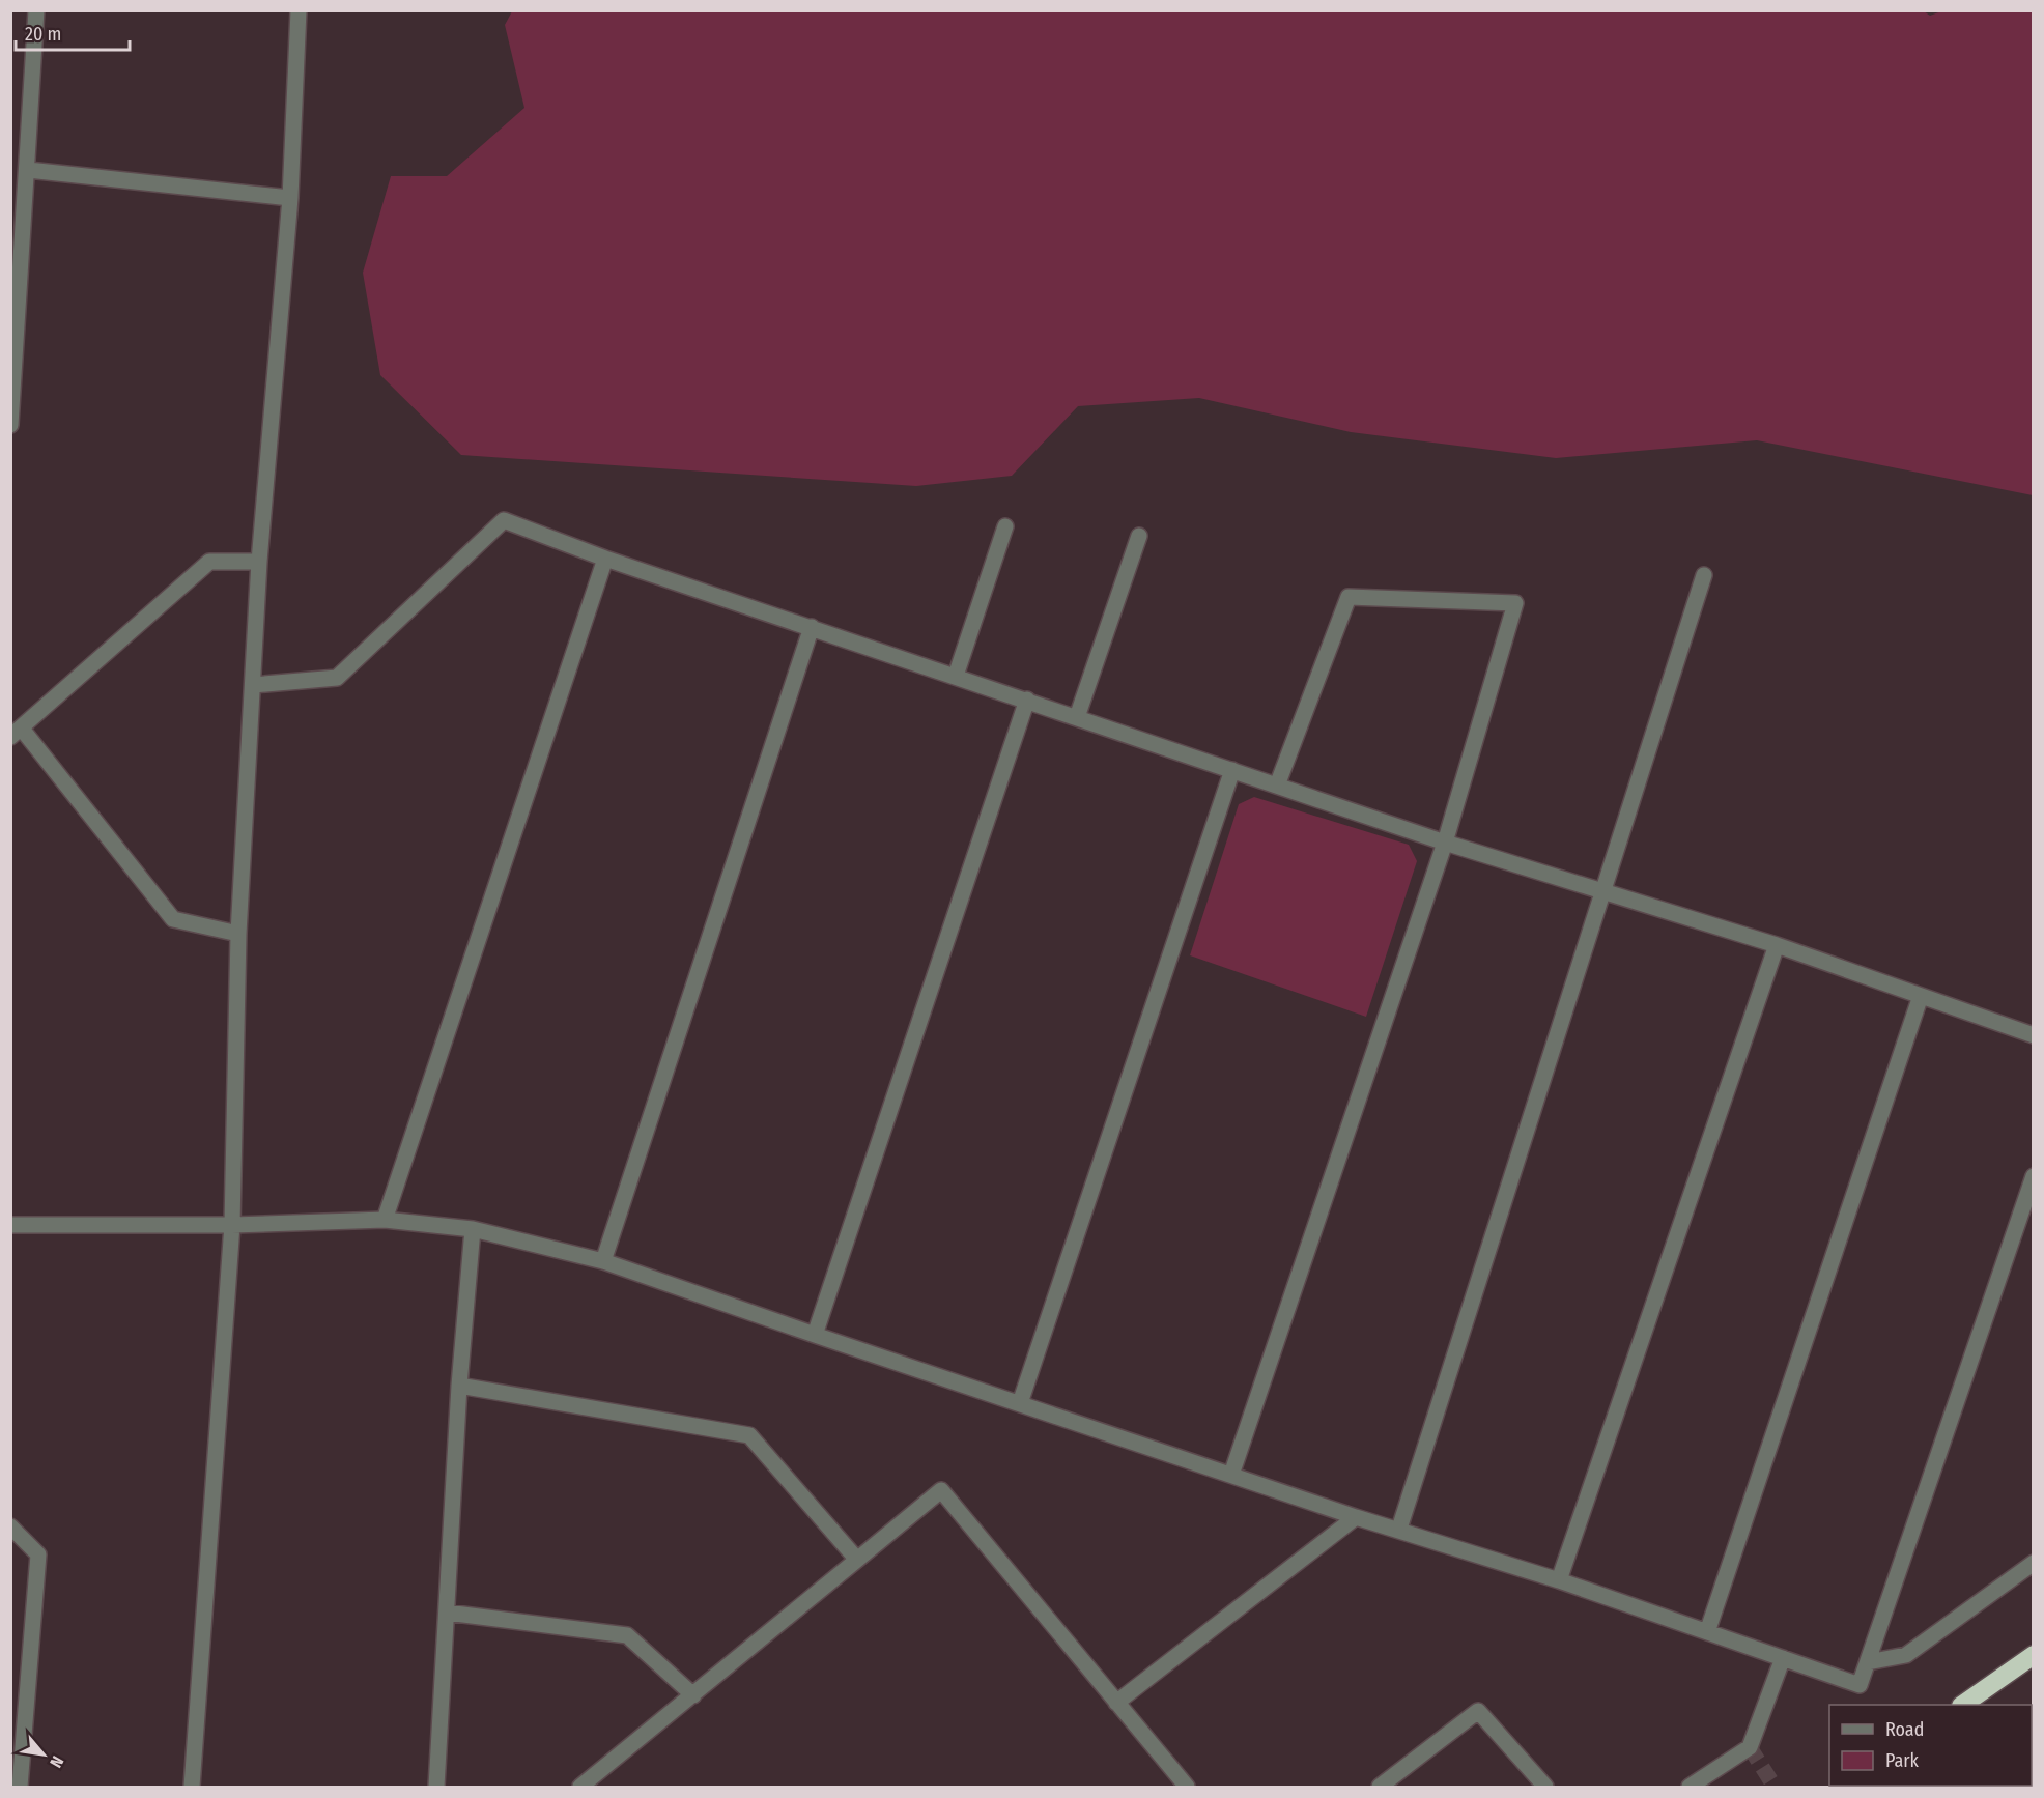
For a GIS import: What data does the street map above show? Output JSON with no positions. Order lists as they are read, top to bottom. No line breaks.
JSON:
{"legend":["Road","Park"],"scale_bar":"20 m","north":"bottom right"}
